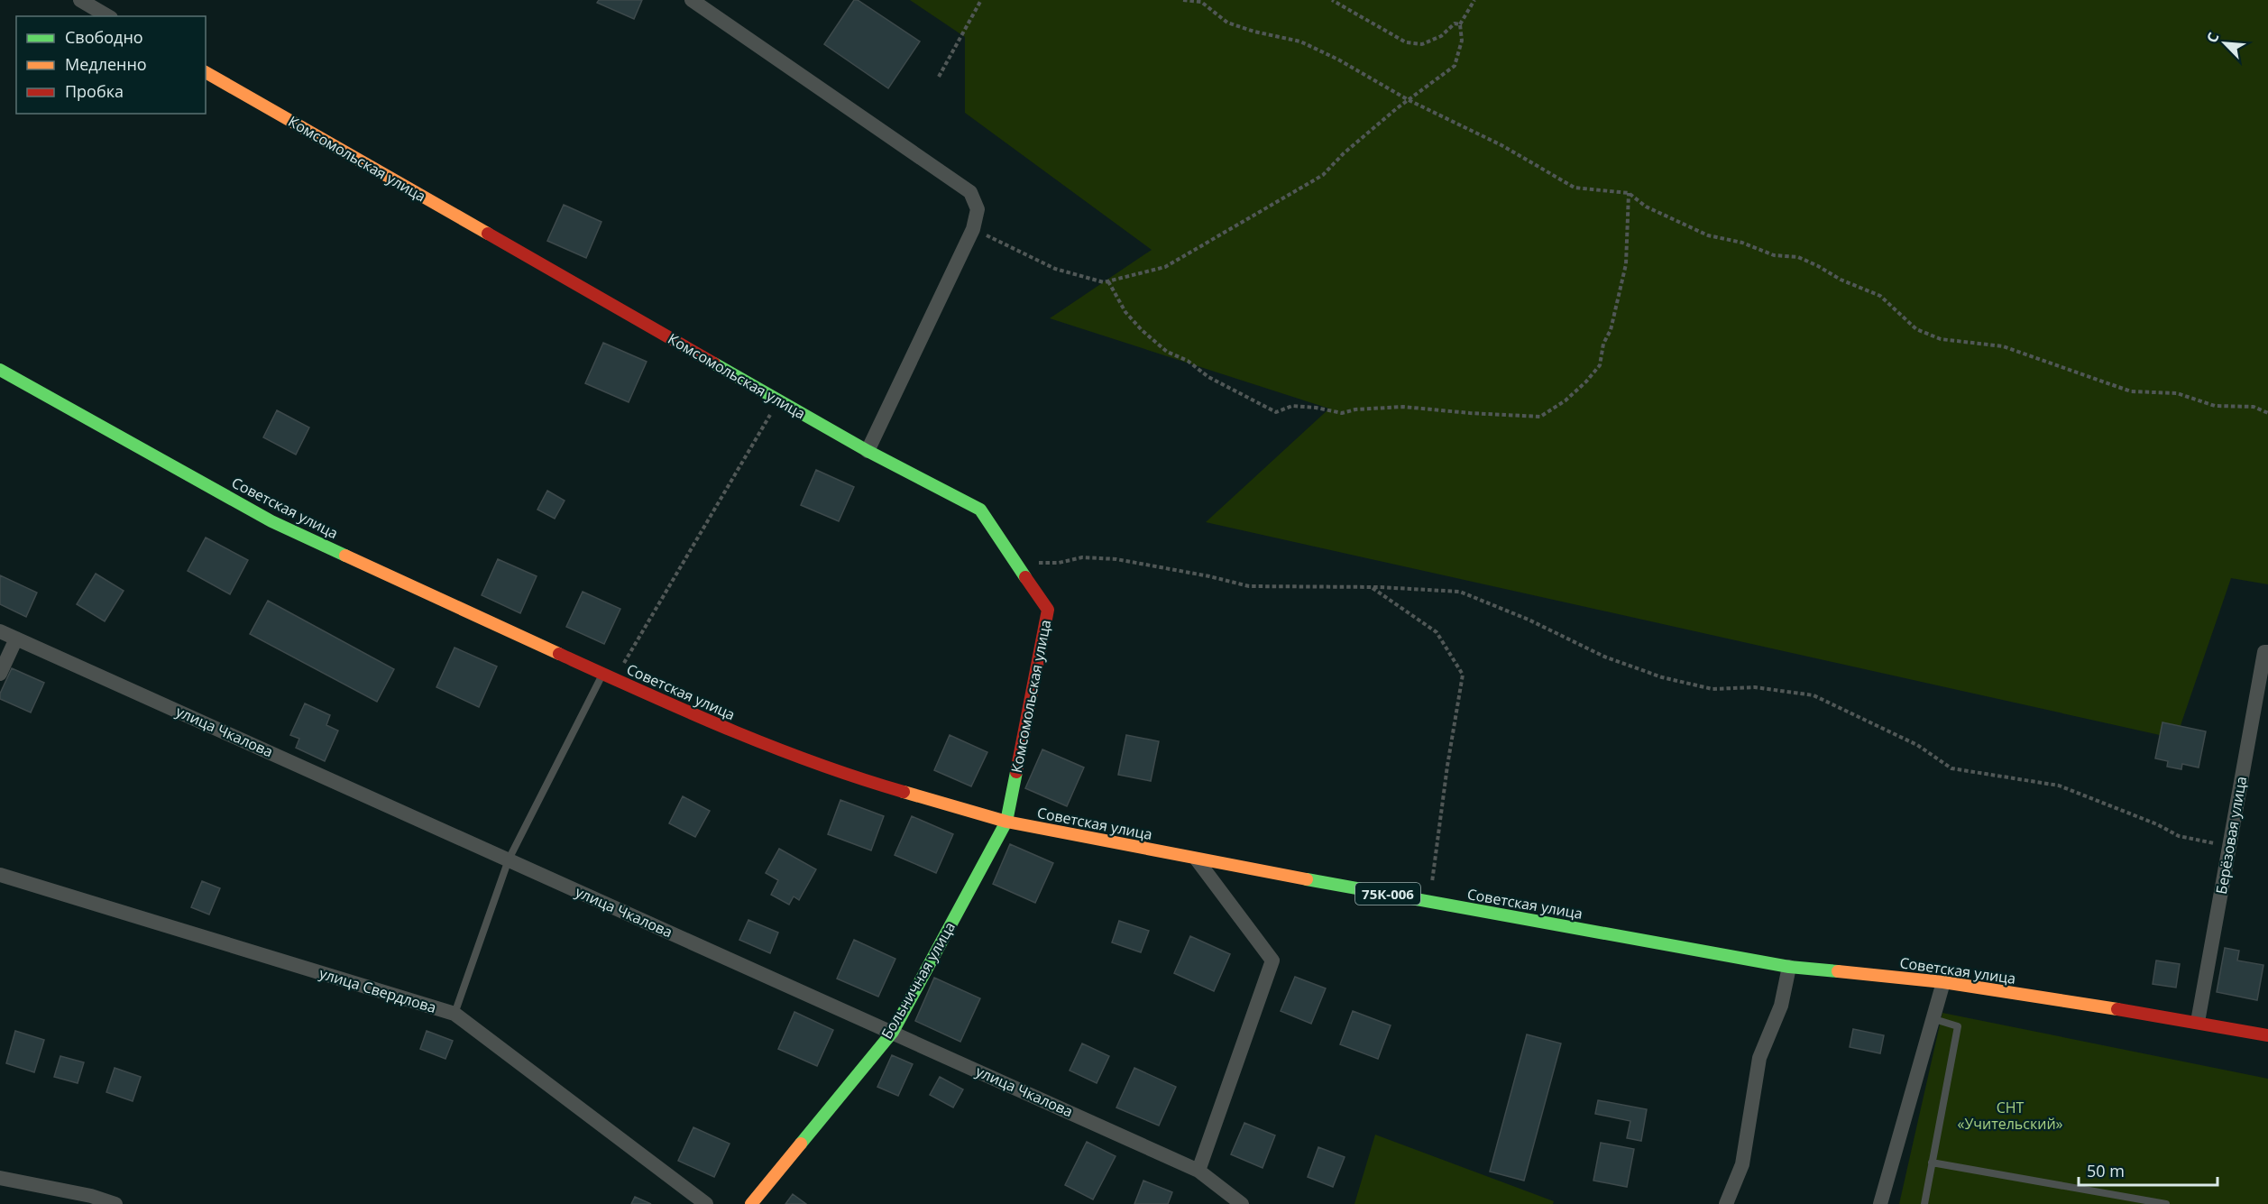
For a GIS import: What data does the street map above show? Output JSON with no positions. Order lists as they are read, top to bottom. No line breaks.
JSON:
{"streets":{"main road":["Комсомольская улица","Советская улица","75К-006","Больничная улица"],"street":["улица Чкалова","Берёзовая улица","улица Свердлова"]},"crossings":[["Комсомольская улица","Советская улица"],["Комсомольская улица","Больничная улица"],["Советская улица","Берёзовая улица"],["Советская улица","Больничная улица"],["улица Чкалова","Больничная улица"]],"parks":["СНТ «Учительский»"],"legend":["Свободно","Медленно","Пробка"],"scale_bar":"50 m","north":"top left"}
